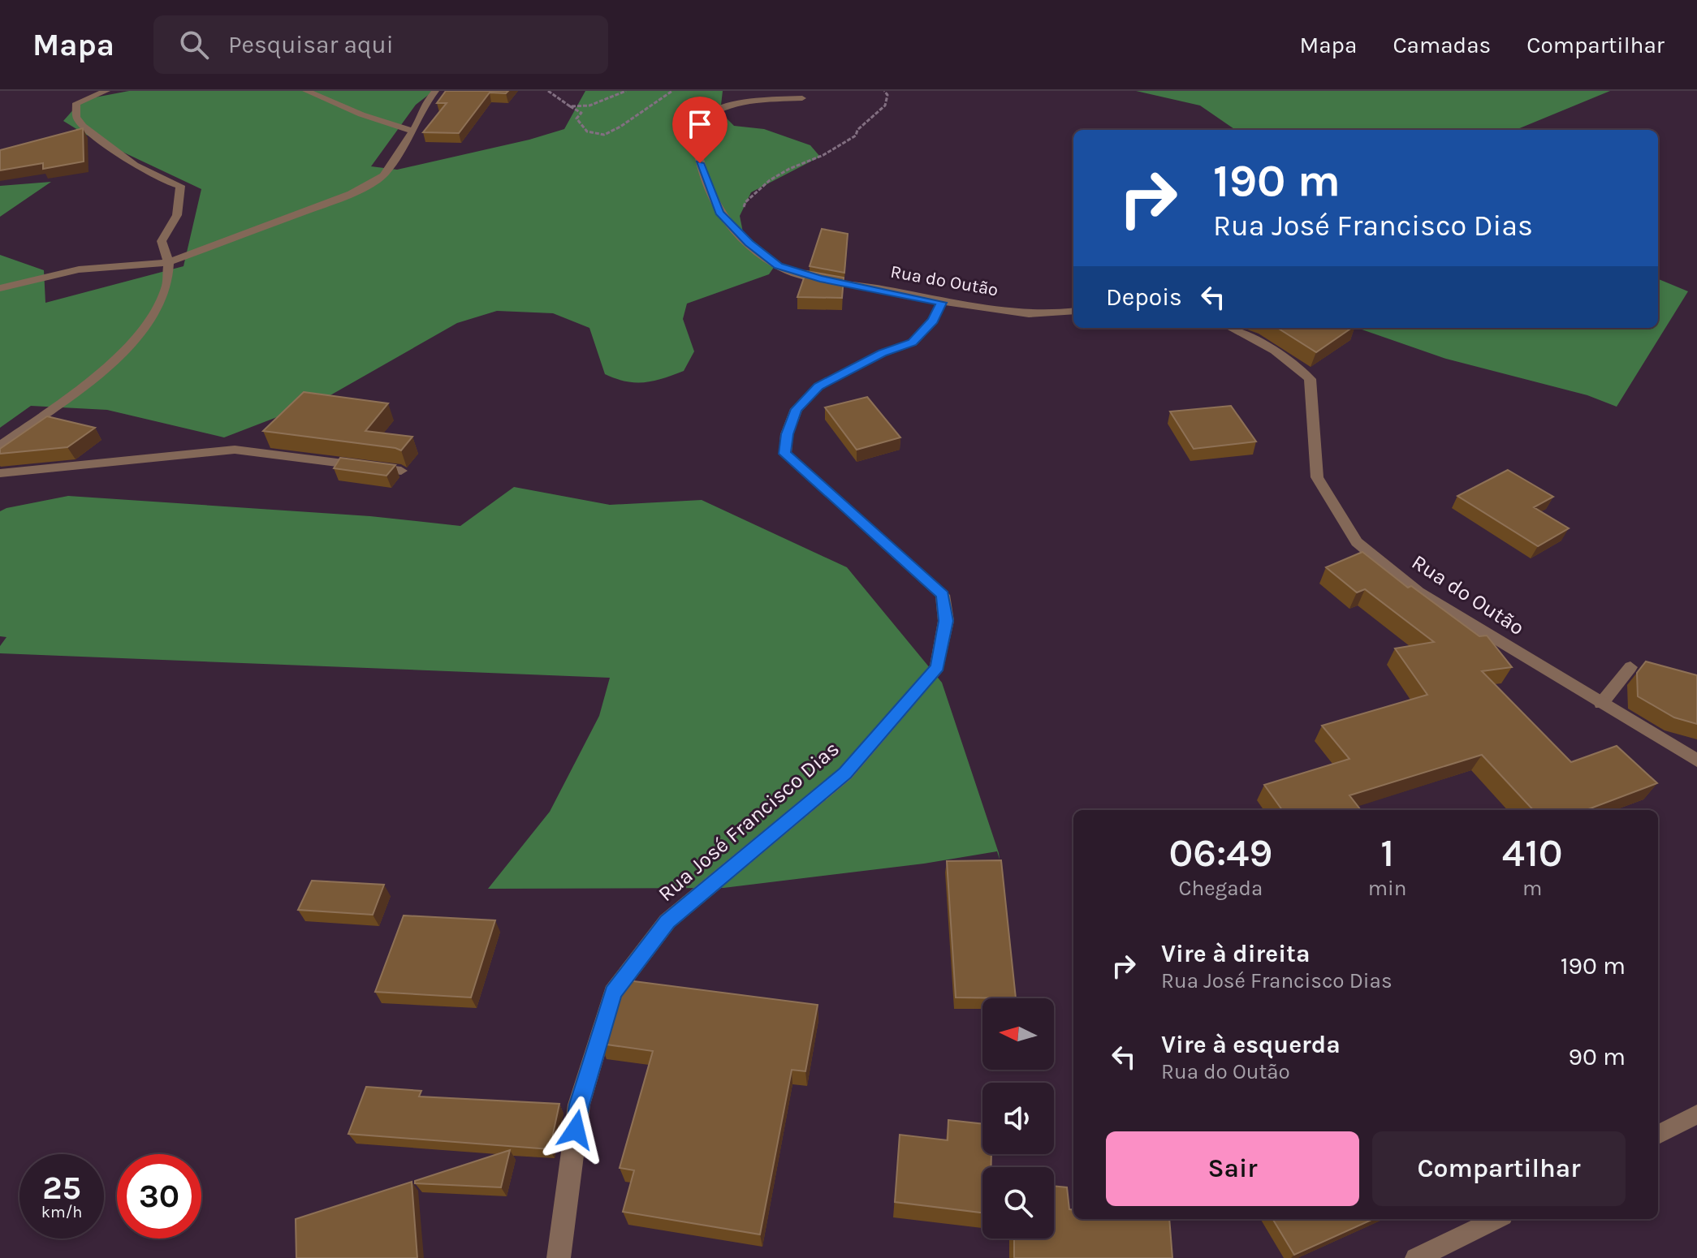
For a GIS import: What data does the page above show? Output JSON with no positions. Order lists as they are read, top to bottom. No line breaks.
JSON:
{"streets":{"street":["Rua do Outão","Rua José Francisco Dias"]},"crossings":[["Rua do Outão","Rua José Francisco Dias"]],"north":"left","page":{"header":"Mapa","search":"Pesquisar aqui","nav":["Mapa","Camadas","Compartilhar"],"turn":["190 m","Rua José Francisco Dias"],"then":"Depois","eta":["06:49","Chegada","1","min","410","m"],"list":[{"name":"Vire à direita","note":"Rua José Francisco Dias","value":"190 m"},{"name":"Vire à esquerda","note":"Rua do Outão","value":"90 m"}],"buttons":["Sair","Compartilhar"],"speed":"25 km/h","limit":"30"}}
